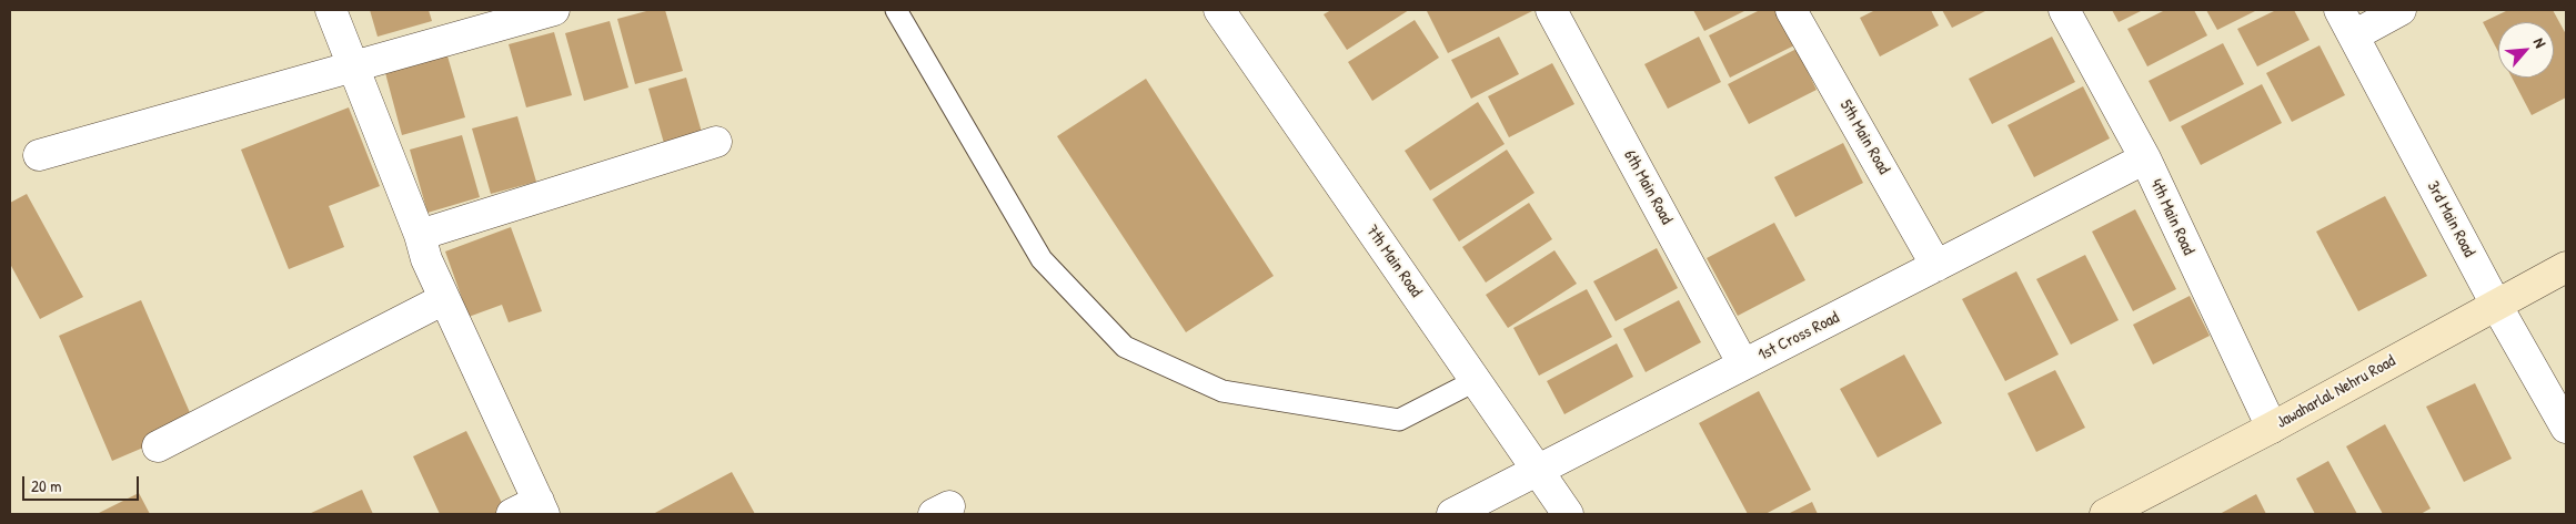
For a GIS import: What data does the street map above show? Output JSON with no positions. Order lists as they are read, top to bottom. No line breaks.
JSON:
{"streets":{"street":["5th Main Road","6th Main Road","4th Main Road","3rd Main Road","7th Main Road","1st Cross Road","Jawaharlal Nehru Road"]},"crossings":[["5th Main Road","1st Cross Road"],["6th Main Road","1st Cross Road"],["4th Main Road","1st Cross Road"],["4th Main Road","Jawaharlal Nehru Road"],["3rd Main Road","Jawaharlal Nehru Road"],["7th Main Road","1st Cross Road"]],"scale_bar":"20 m","north":"top right"}
